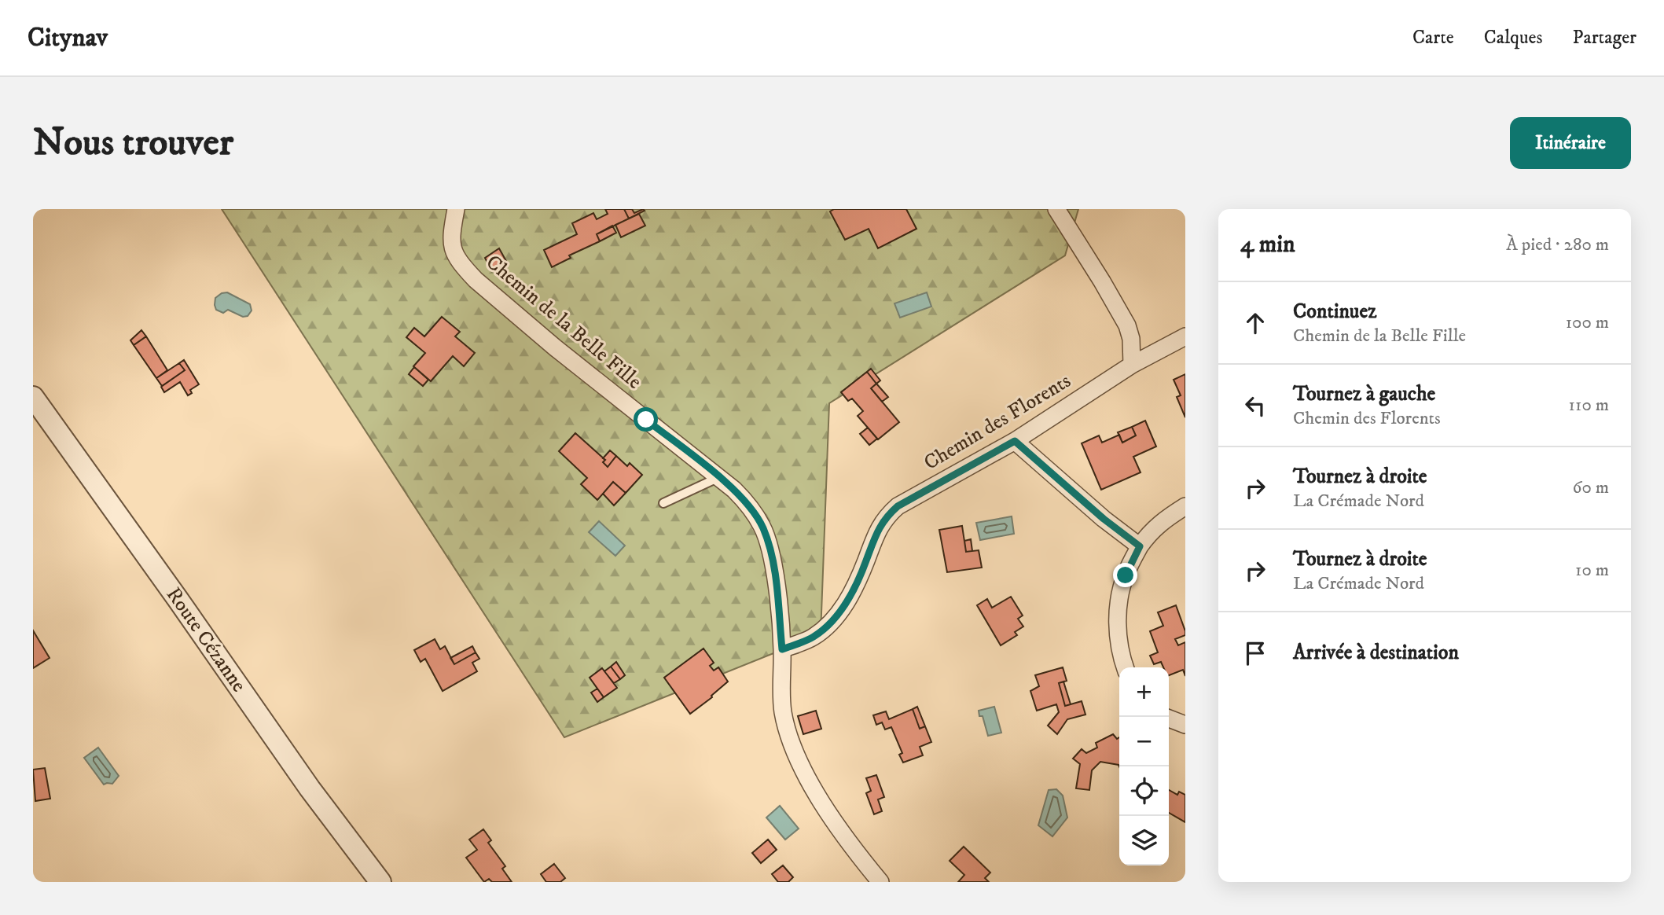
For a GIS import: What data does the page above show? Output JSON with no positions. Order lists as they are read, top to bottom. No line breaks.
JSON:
{"streets":{"street":["Chemin de la Belle Fille","Chemin des Florents","Route Cézanne"]},"crossings":[["Chemin de la Belle Fille","Chemin des Florents"]],"page":{"header":"Citynav","nav":["Carte","Calques","Partager"],"buttons":"Itinéraire","title":"Nous trouver","heading":["4 min","À pied · 280 m"],"list":[["Continuez","Chemin de la Belle Fille","100 m"],["Tournez à gauche","Chemin des Florents","110 m"],["Tournez à droite","La Crémade Nord","60 m"],["Tournez à droite","La Crémade Nord","10 m"],"Arrivée à destination"],"map_buttons":["+","−"]}}
